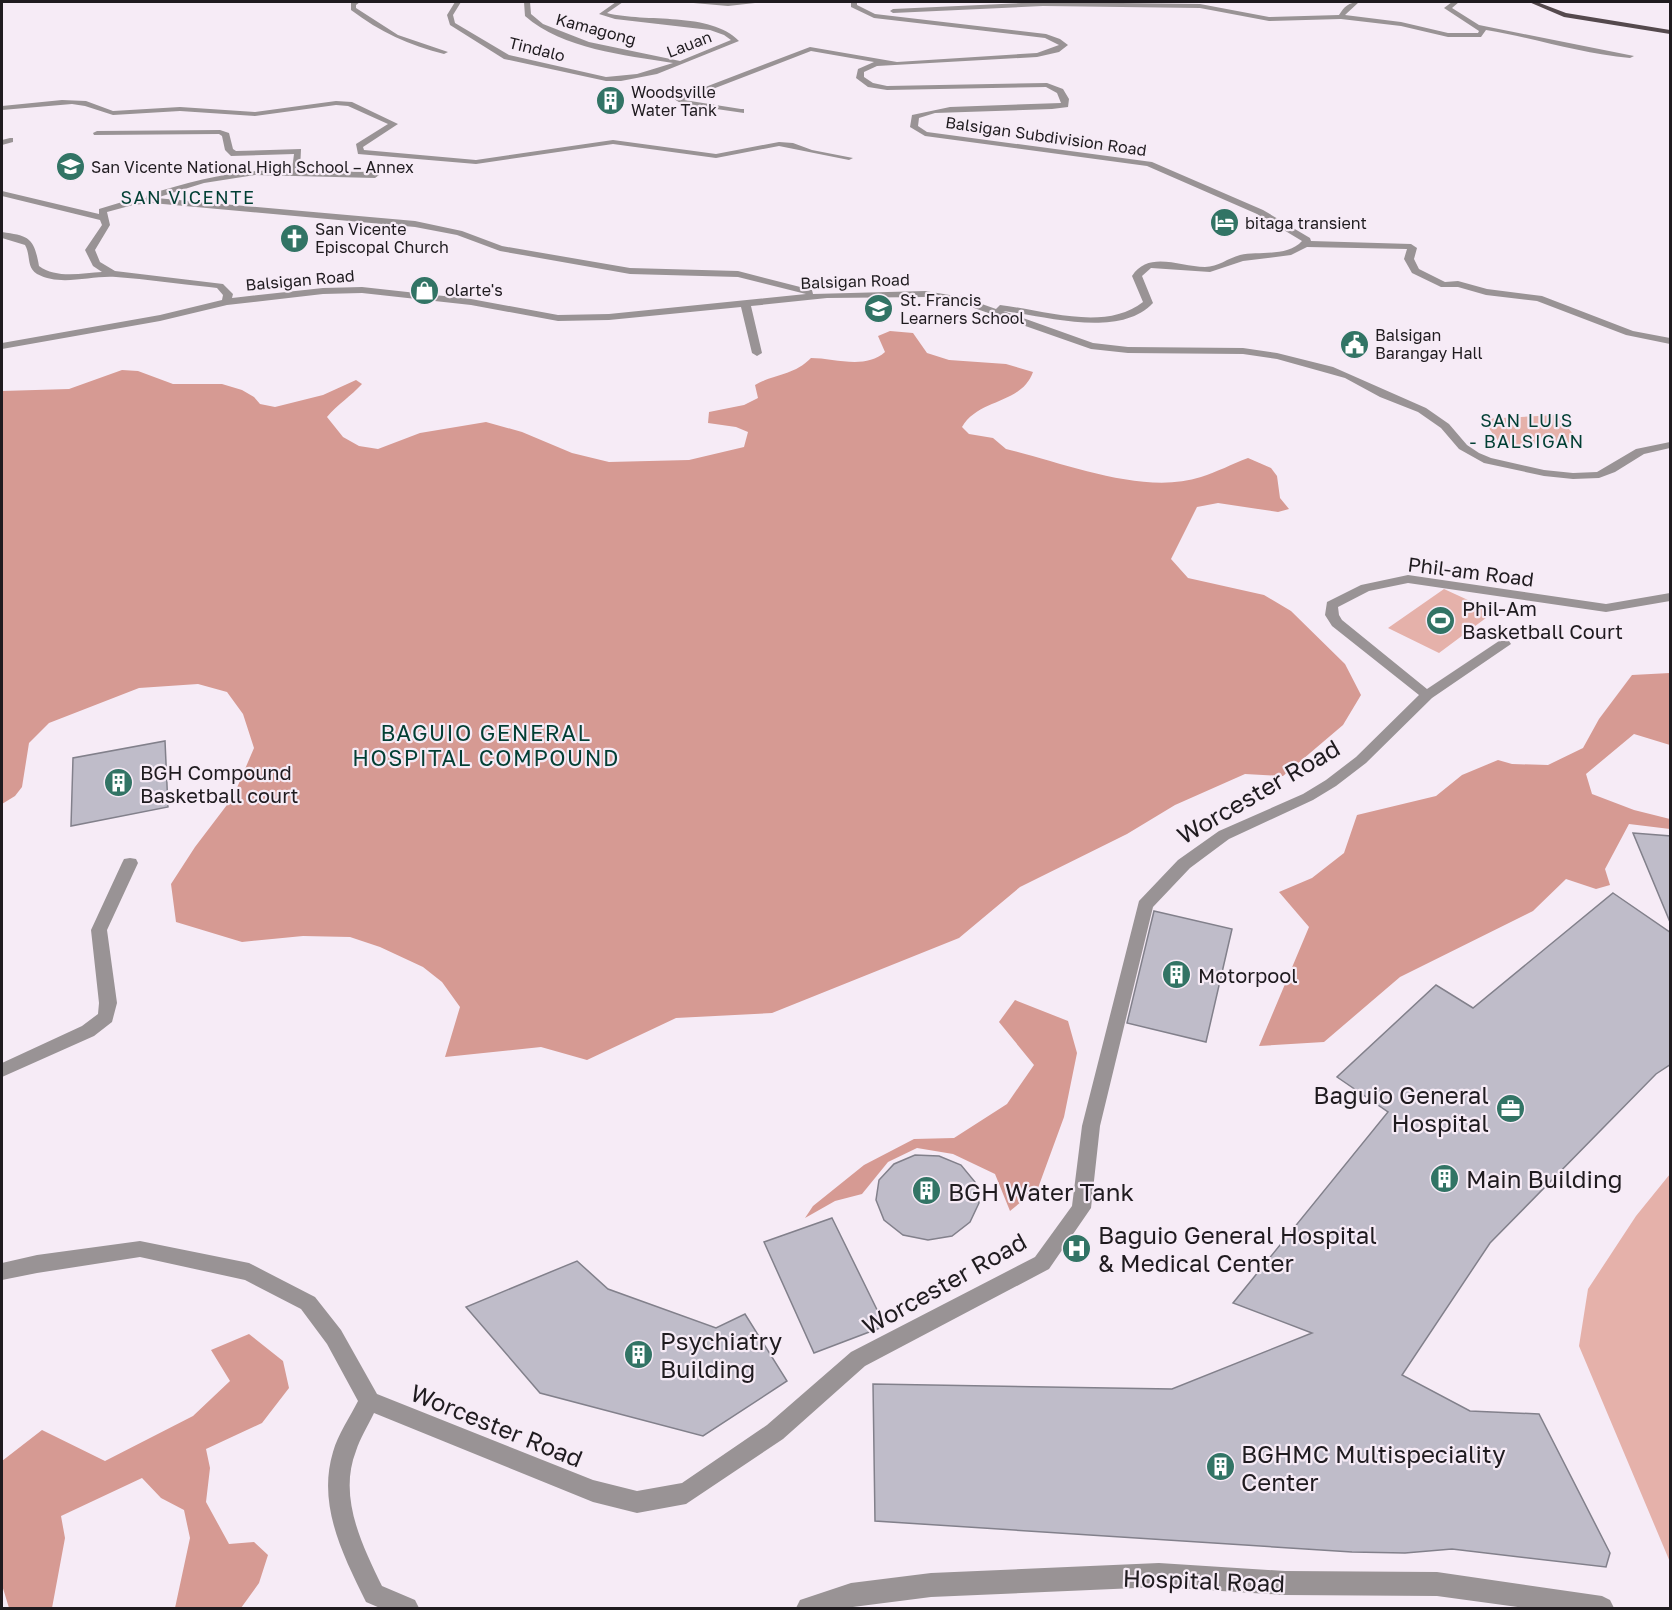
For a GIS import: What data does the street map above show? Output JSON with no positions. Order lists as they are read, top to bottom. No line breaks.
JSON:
{"streets":{"street":["Kamagong","Lauan","Tindalo","Balsigan Subdivision Road","Balsigan Road","Phil-am Road","Worcester Road","Hospital Road"]},"crossings":[["Kamagong","Lauan"],["Lauan","Tindalo"],["Phil-am Road","Worcester Road"]],"districts":["SAN VICENTE","SAN LUIS - BALSIGAN","BAGUIO GENERAL HOSPITAL COMPOUND"],"places":{"building":["Woodsville Water Tank","BGH Compound Basketball court","Motorpool","Main Building","BGH Water Tank","Psychiatry Building","BGHMC Multispeciality Center"],"school or university":["San Vicente National High School – Annex","St. Francis Learners School"],"hotel":["bitaga transient"],"church":["San Vicente Episcopal Church"],"shop":["olarte's"],"public building":["Balsigan Barangay Hall"],"sports":["Phil-Am Basketball Court"],"office":["Baguio General Hospital"],"hospital":["Baguio General Hospital & Medical Center"]}}
